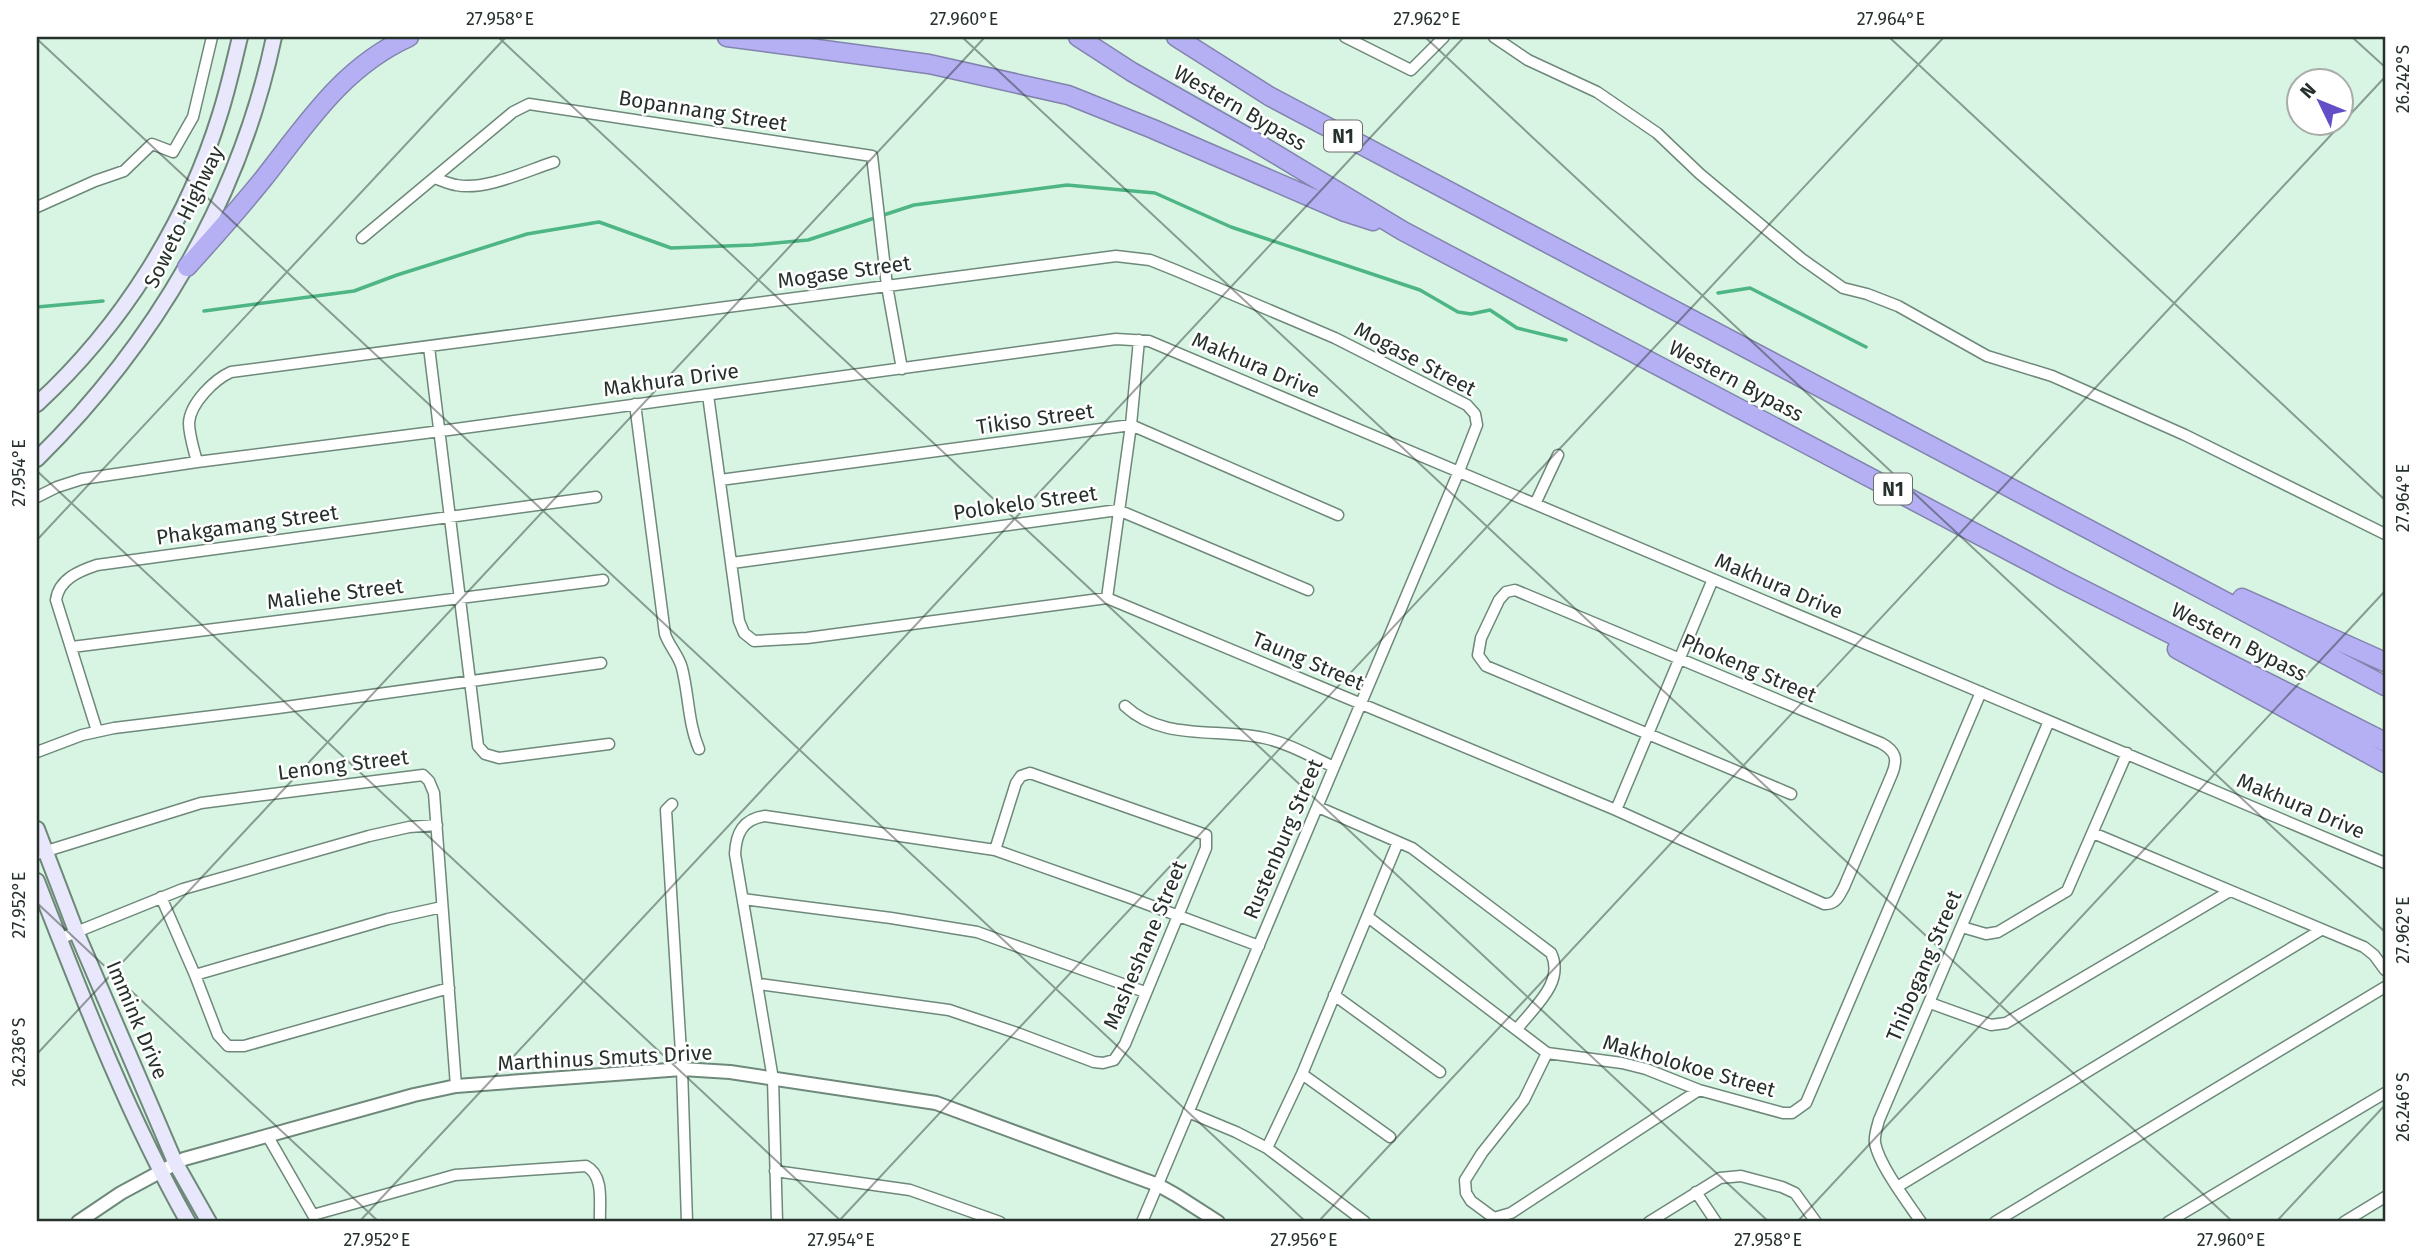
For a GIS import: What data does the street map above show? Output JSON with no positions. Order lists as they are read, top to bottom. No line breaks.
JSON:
{"streets":{"highway":["Western Bypass","N1"],"main road":["Soweto Highway","Immink Drive"],"street":["Bopannang Street","Mogase Street","Makhura Drive","Tikiso Street","Polokelo Street","Phakgamang Street","Maliehe Street","Taung Street","Phokeng Street","Lenong Street","Rustenburg Street","Masheshane Street","Thibogang Street","Marthinus Smuts Drive","Makholokoe Street"]},"crossings":[["Bopannang Street","Mogase Street"],["Bopannang Street","Makhura Drive"],["Mogase Street","Makhura Drive"],["Mogase Street","Rustenburg Street"],["Makhura Drive","Rustenburg Street"],["Makhura Drive","Thibogang Street"],["Makhura Drive","Makholokoe Street"],["Phakgamang Street","Maliehe Street"],["Taung Street","Phokeng Street"],["Taung Street","Rustenburg Street"],["Lenong Street","Immink Drive"],["Lenong Street","Marthinus Smuts Drive"],["Rustenburg Street","Marthinus Smuts Drive"],["Immink Drive","Marthinus Smuts Drive"]],"north":"top left","coordinates":["27.958°E","27.960°E","27.962°E","27.964°E","26.242°S","27.954°E","27.952°E","26.236°S","26.246°S","27.956°E"]}
